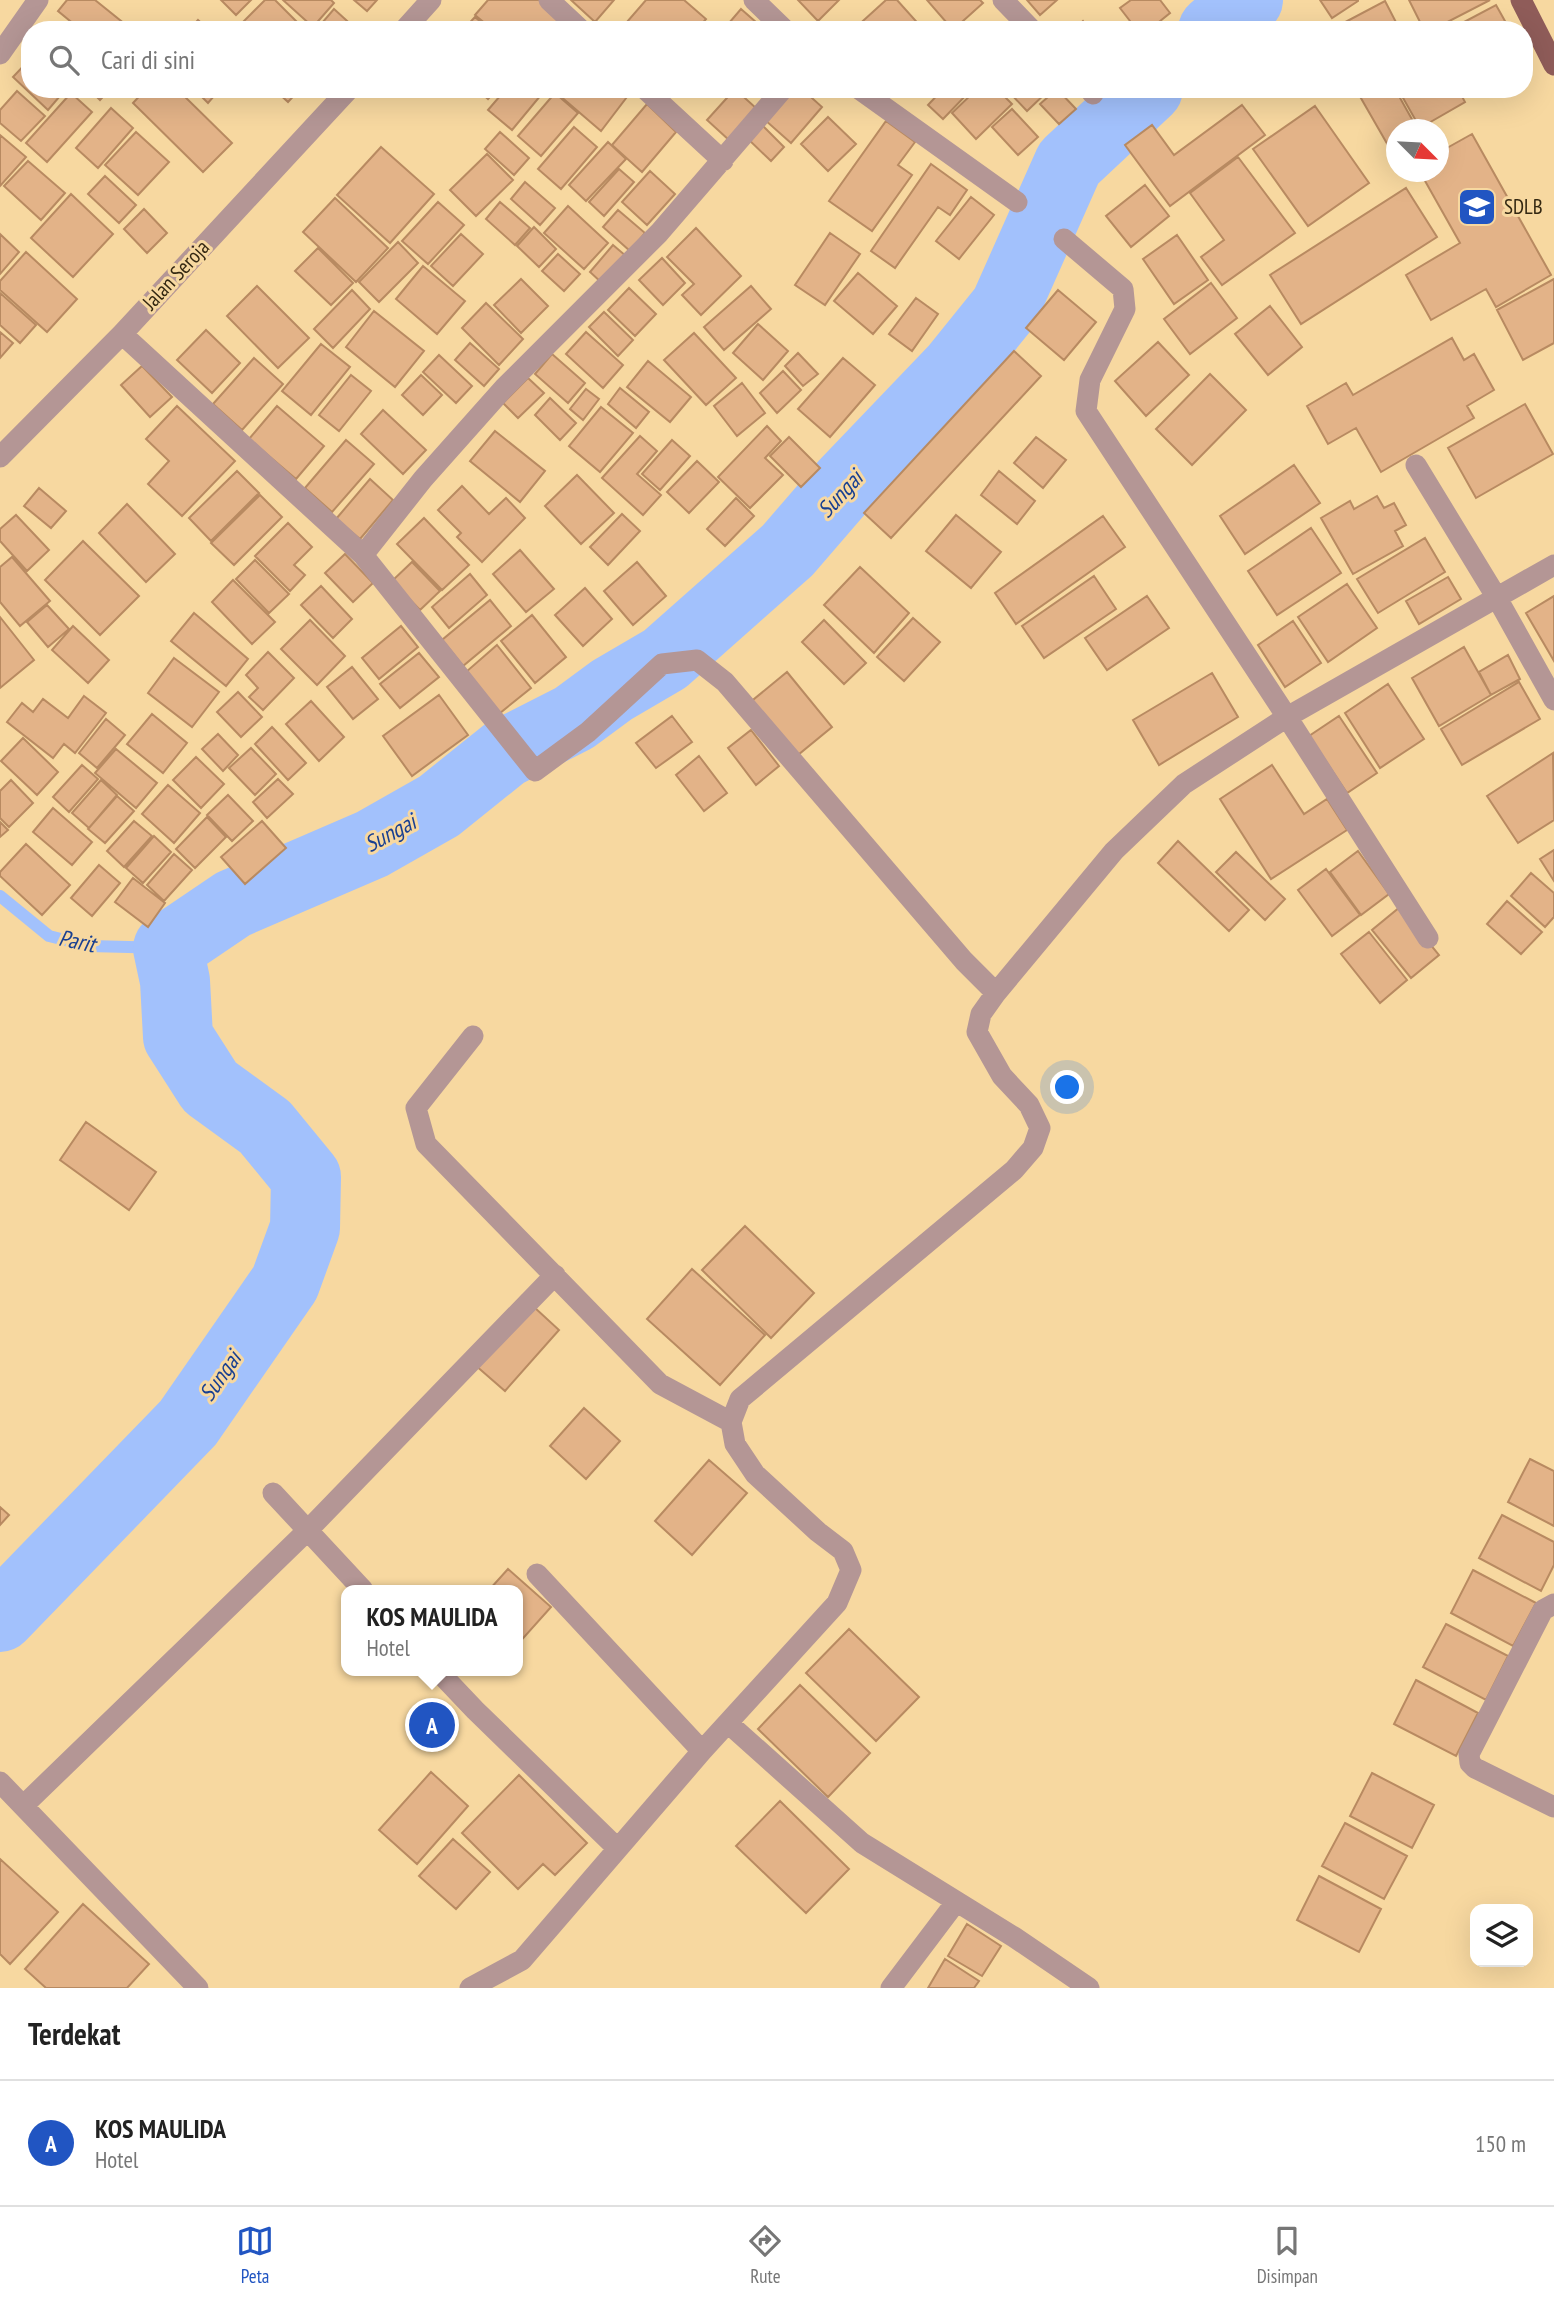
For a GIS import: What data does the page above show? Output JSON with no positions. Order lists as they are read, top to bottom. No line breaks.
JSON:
{"streets":{"street":["Jalan Seroja"]},"water":["Sungai","Parit"],"places":{"school or university":["SDLB"]},"north":"bottom right","page":{"search":"Cari di sini","popup":["KOS MAULIDA","Hotel"],"pins":"A","heading":"Terdekat","list":[{"mark":"A","name":"KOS MAULIDA","note":"Hotel","value":"150 m"}],"nav":["Peta","Rute","Disimpan"]}}
